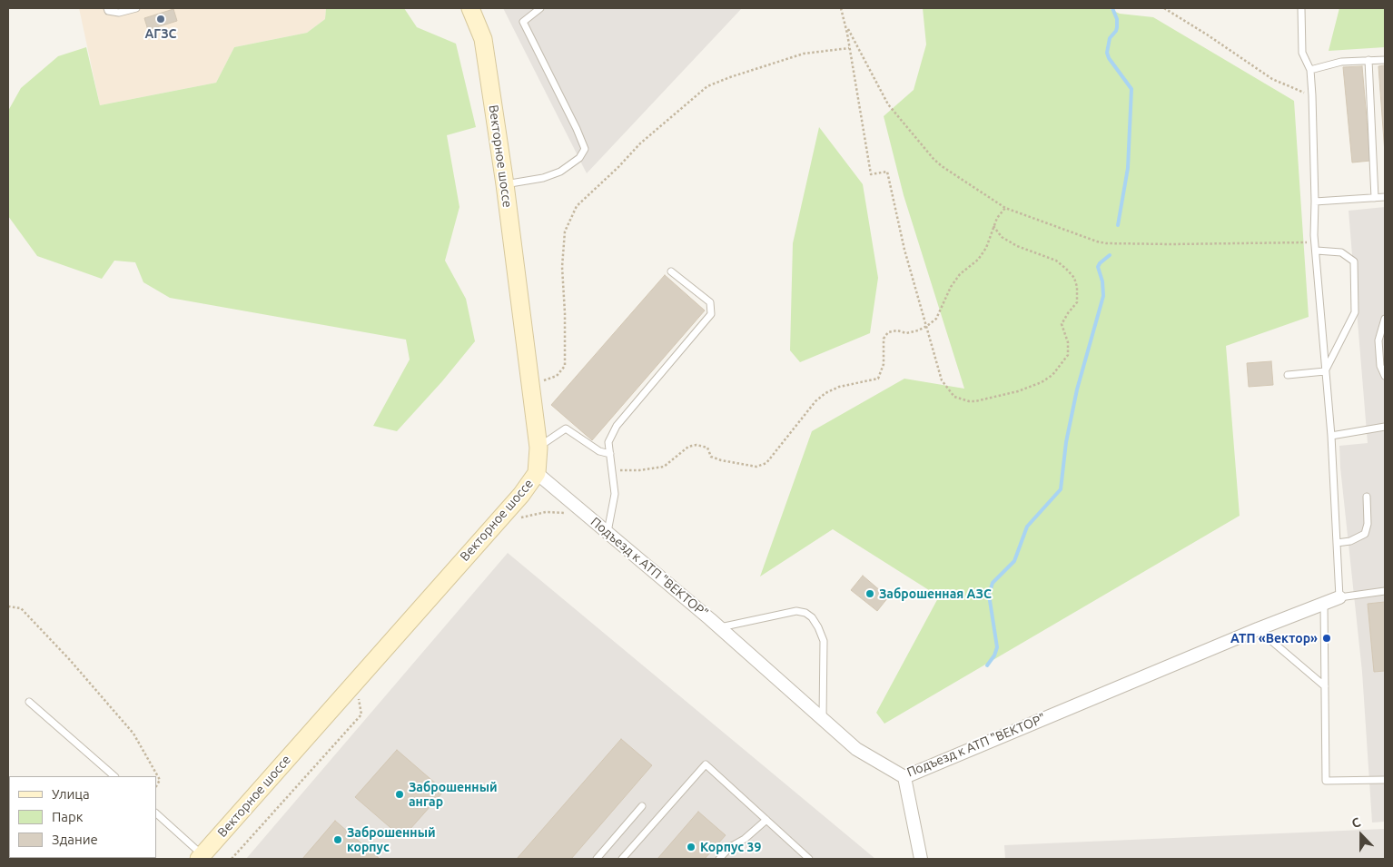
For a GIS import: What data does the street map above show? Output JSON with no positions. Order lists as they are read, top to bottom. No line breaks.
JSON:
{"streets":{"main road":["Векторное шоссе"],"street":["Подъезд к АТП \"ВЕКТОР\""]},"crossings":[["Векторное шоссе","Подъезд к АТП \"ВЕКТОР\""]],"places":["АГЗС","Заброшенная АЗС","АТП «Вектор»","Заброшенный ангар","Заброшенный корпус","Корпус 39"],"legend":["Улица","Парк","Здание"],"north":"top"}
